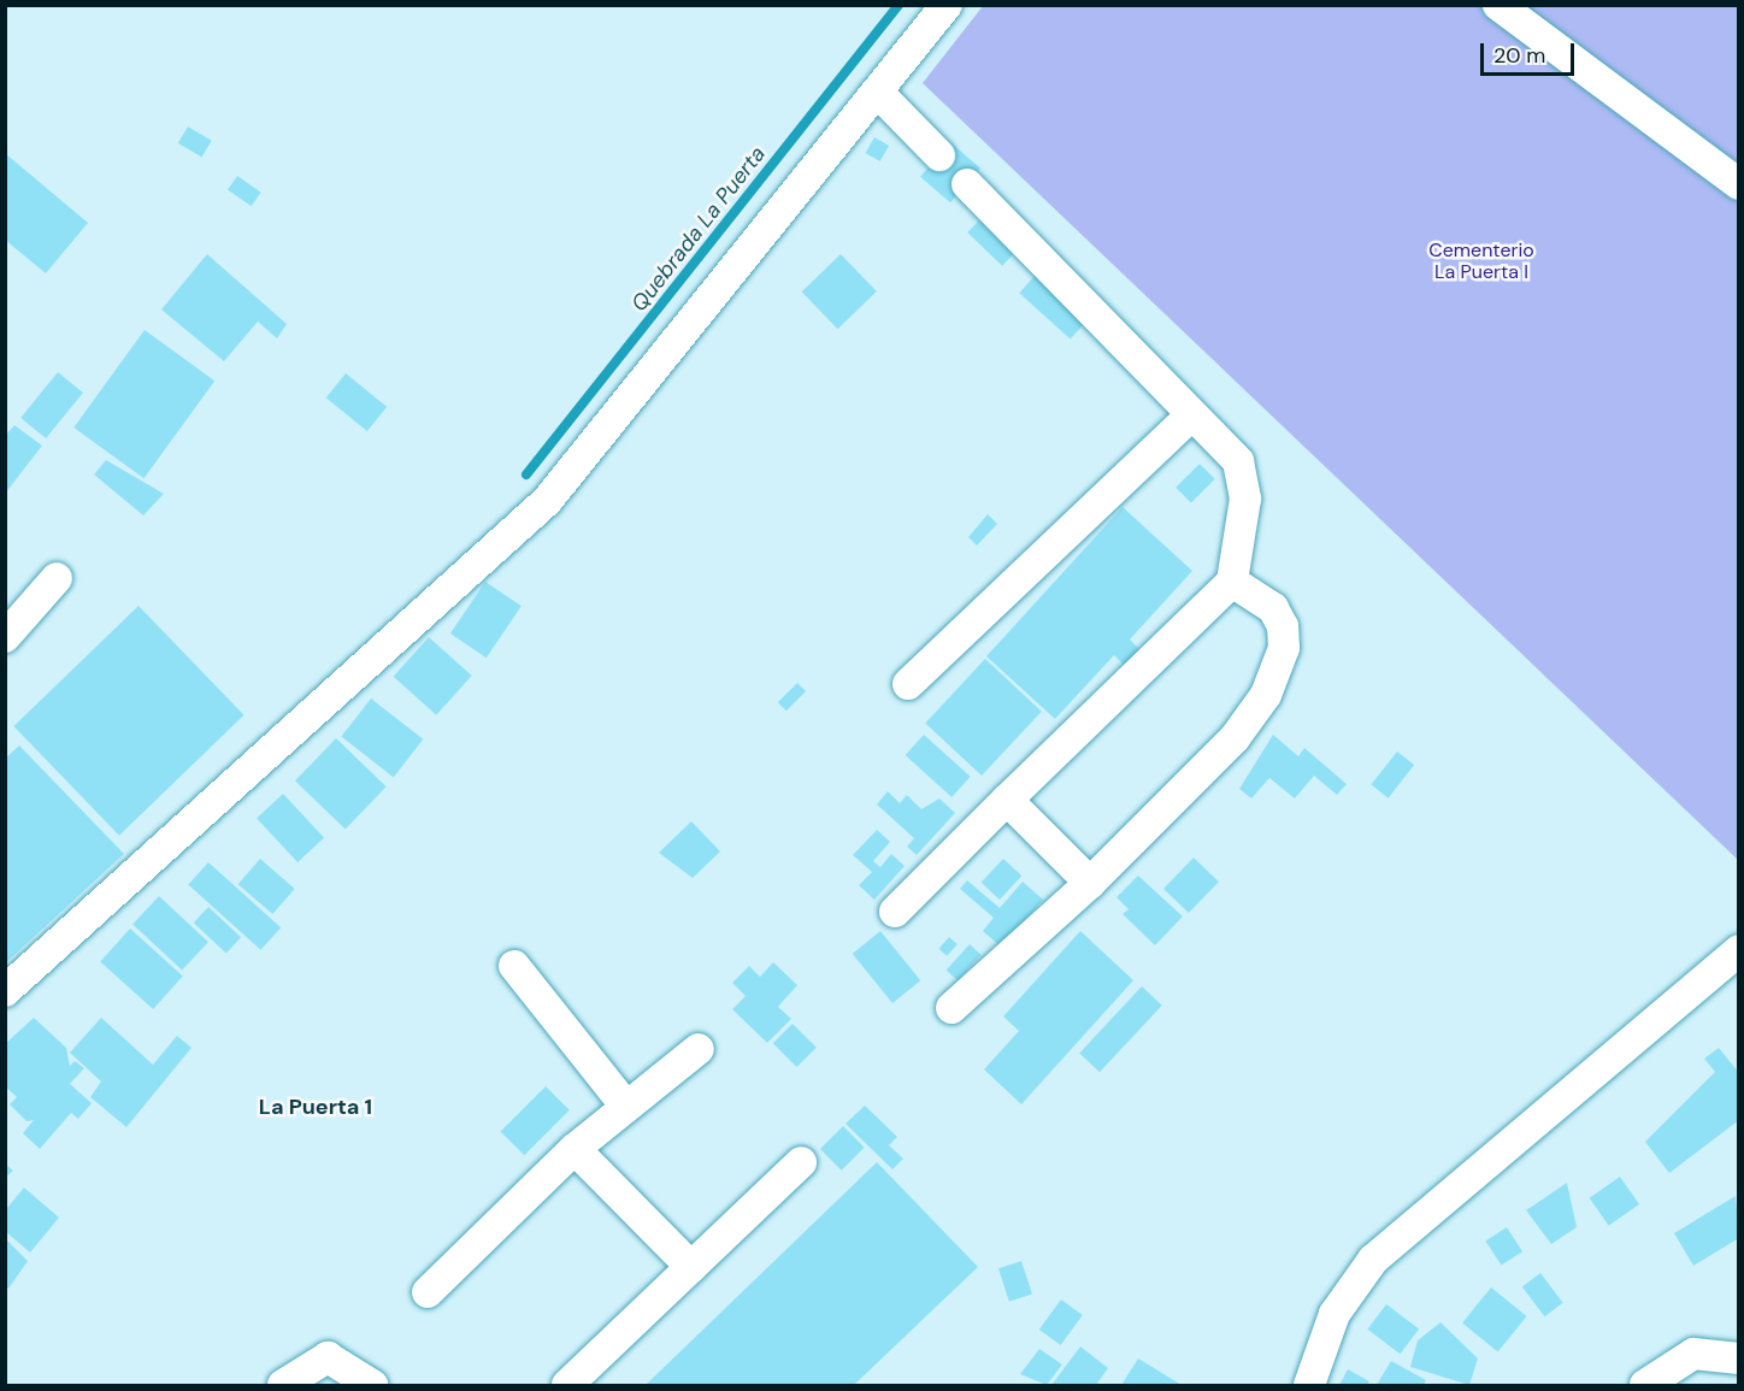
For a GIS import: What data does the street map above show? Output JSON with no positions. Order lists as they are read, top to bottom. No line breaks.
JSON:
{"districts":["La Puerta 1"],"water":["Quebrada La Puerta"],"parks":["Cementerio La Puerta I"],"scale_bar":"20 m"}
